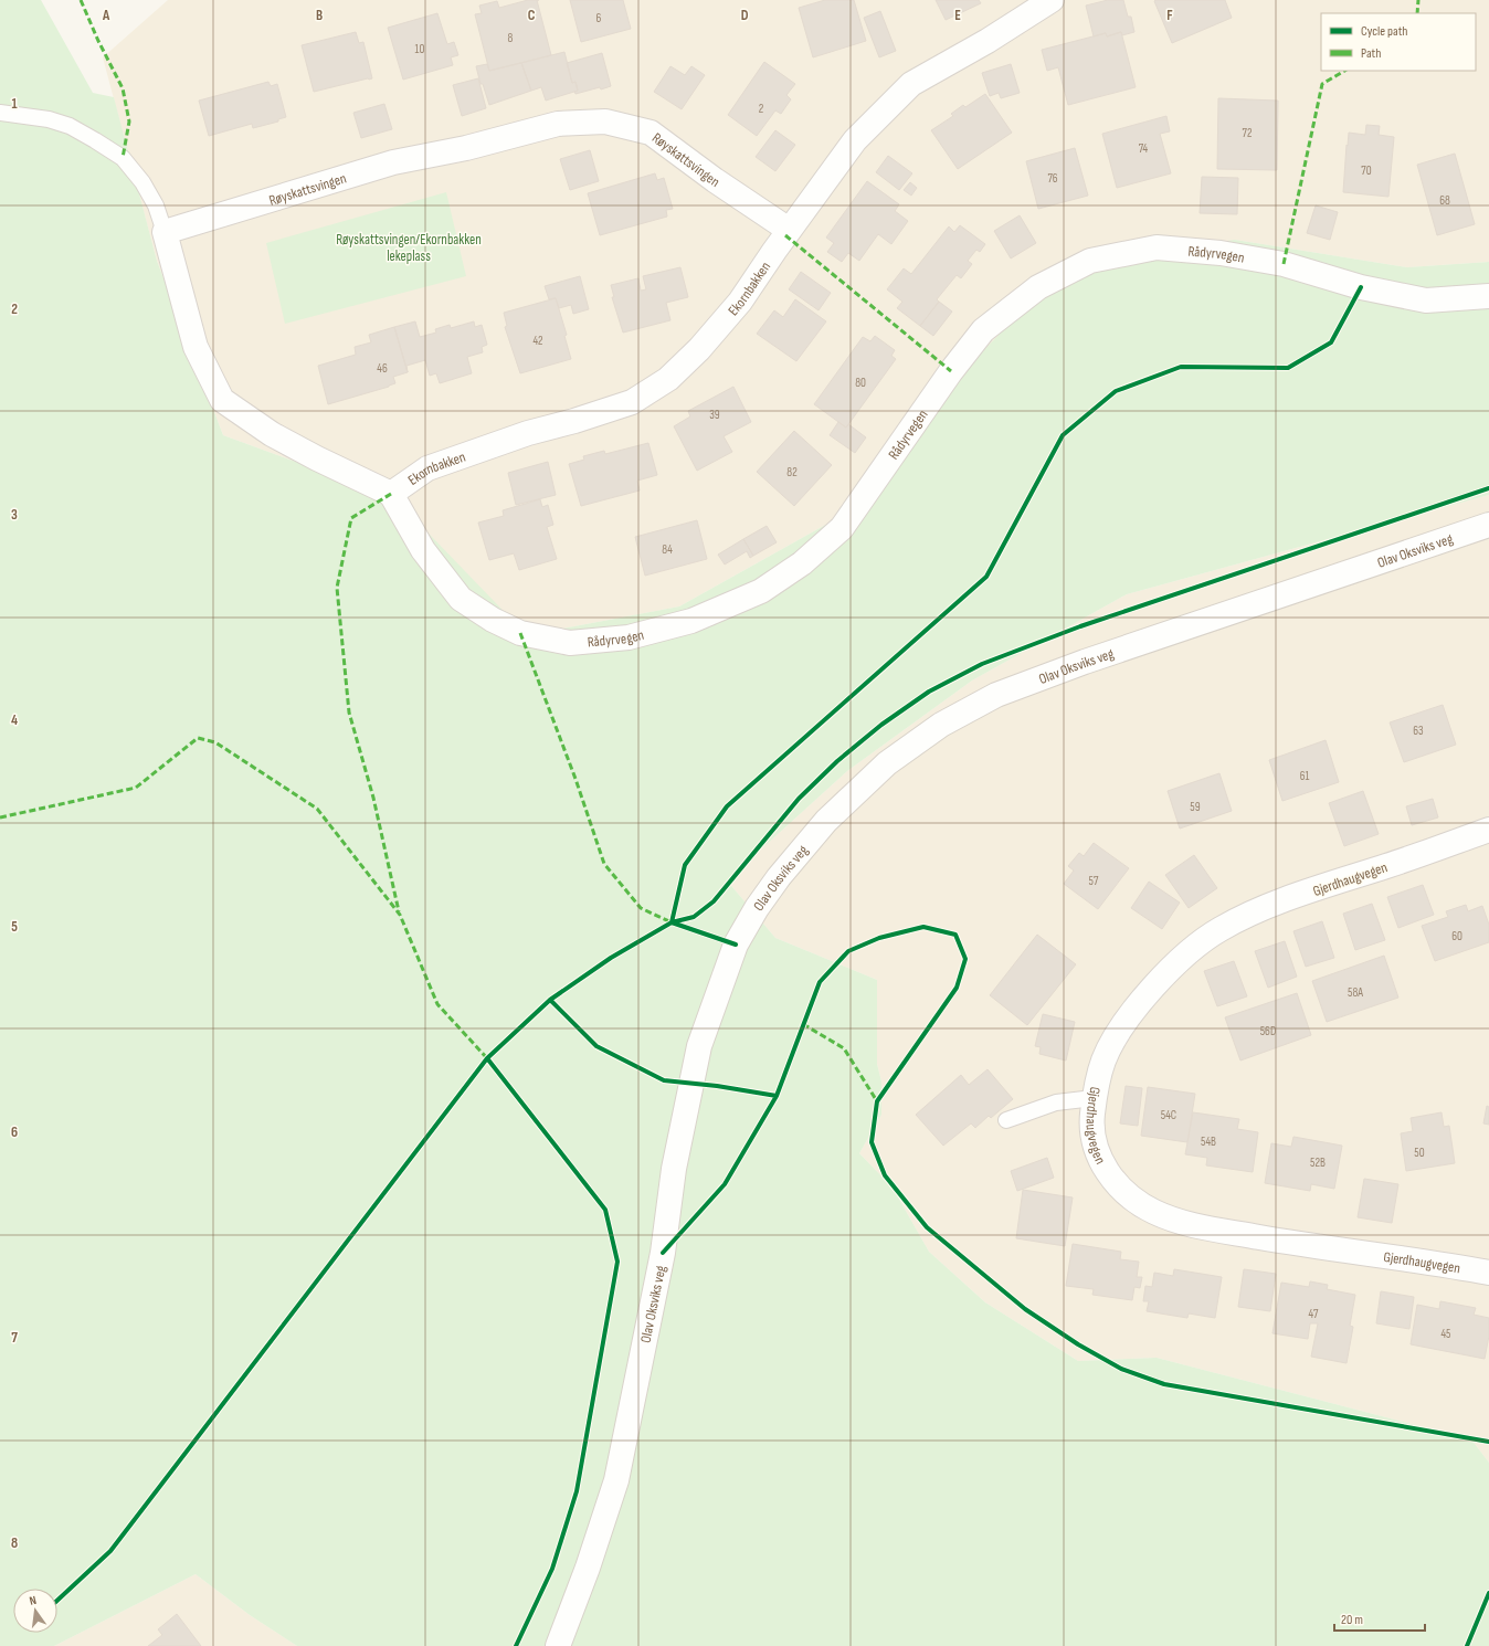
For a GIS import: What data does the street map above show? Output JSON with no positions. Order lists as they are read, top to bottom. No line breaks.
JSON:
{"streets":{"street":["Røyskattsvingen","Rådyrvegen","Ekornbakken","Olav Oksviks veg","Gjerdhaugvegen"]},"crossings":[["Røyskattsvingen","Ekornbakken"],["Rådyrvegen","Ekornbakken"]],"parks":["Røyskattsvingen/Ekornbakken lekeplass"],"house_numbers":["6","8","10","2","72","74","70","76","68","42","46","80","39","82","84","63","61","59","57","60","58A","56D","54C","54B","50","52B","47","45"],"legend":["Cycle path","Path"],"scale_bar":"20 m","north":"top","grid":{"columns":["A","B","C","D","E","F"],"rows":["1","2","3","4","5","6","7","8"]}}
